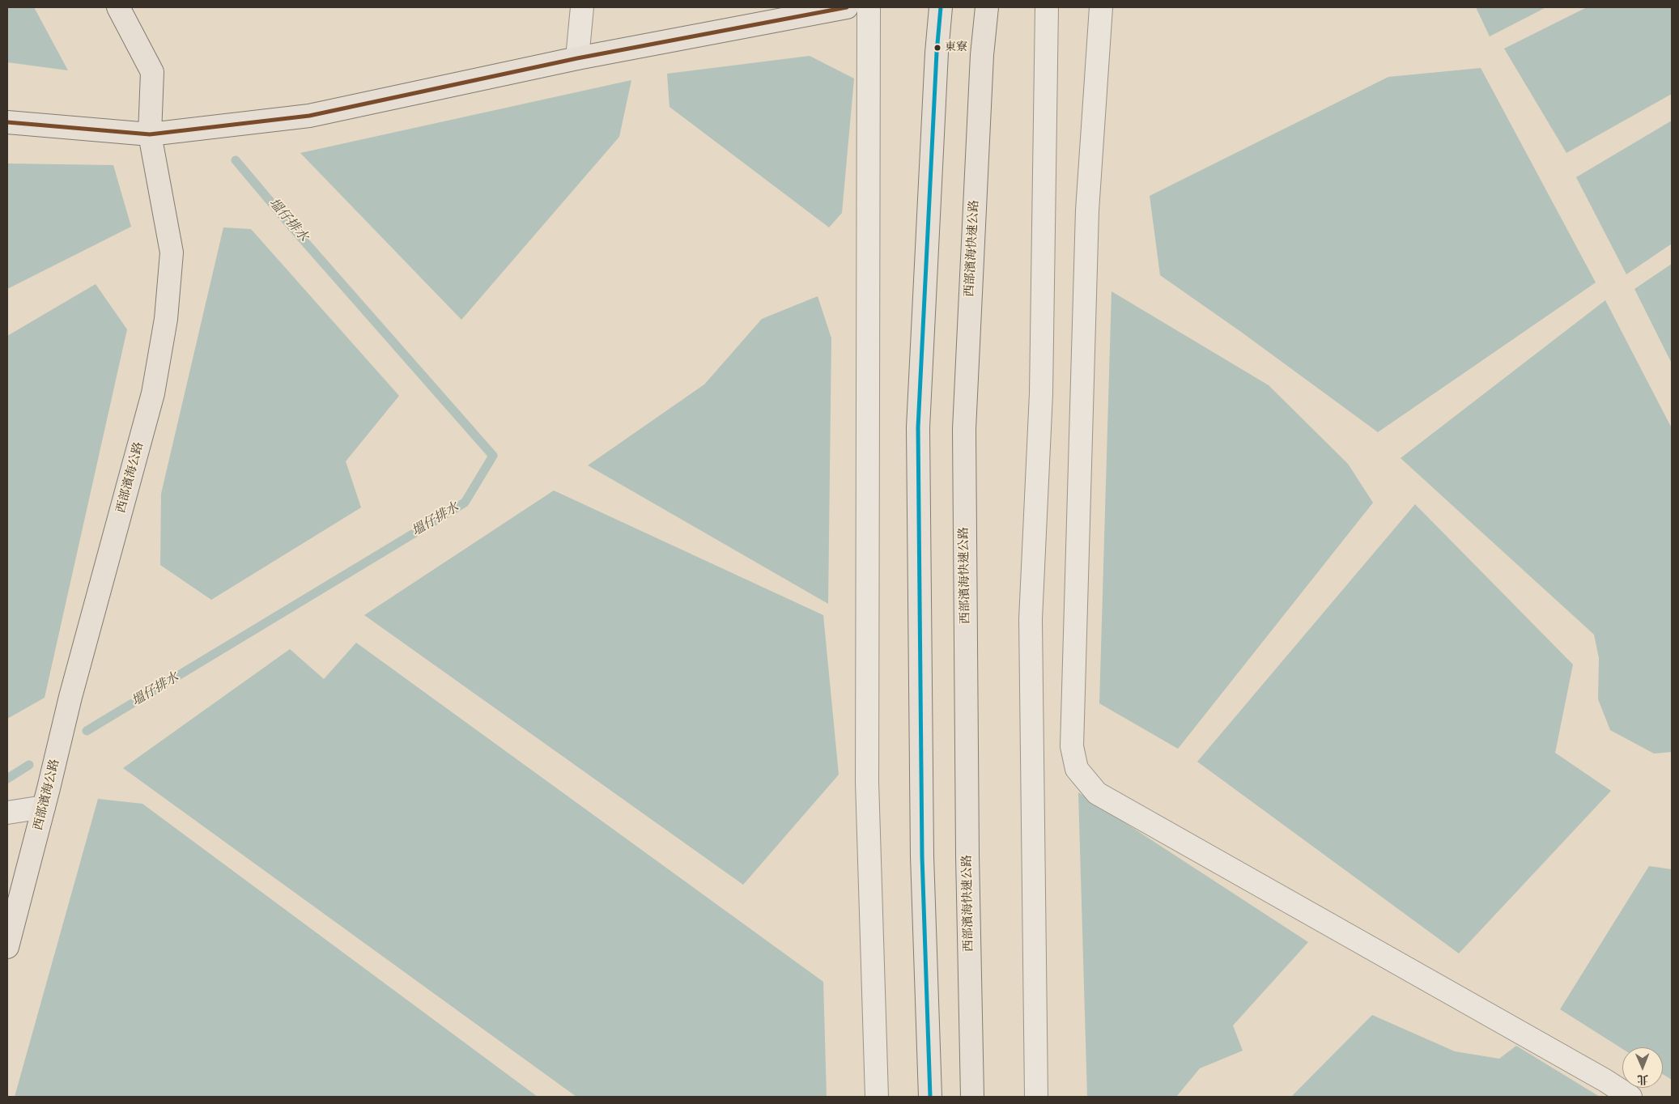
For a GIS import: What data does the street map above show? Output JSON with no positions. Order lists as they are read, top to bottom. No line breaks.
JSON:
{"streets":{"main road":["西部濱海快速公路","西部濱海公路"]},"water":["塭仔排水"],"places":["東寮"],"north":"bottom"}
